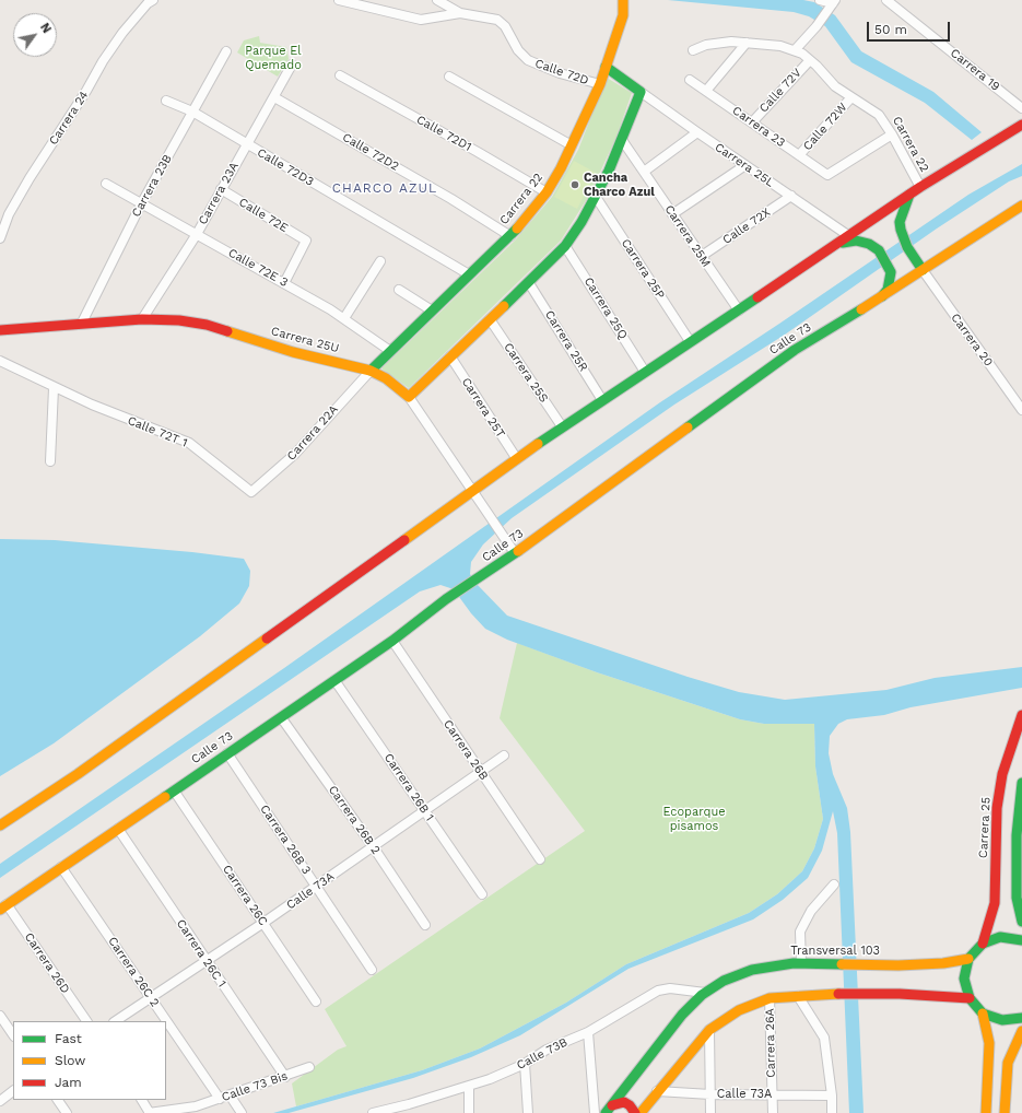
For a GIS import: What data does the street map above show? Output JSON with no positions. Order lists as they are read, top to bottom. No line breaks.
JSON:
{"streets":{"main road":["Carrera 22","Calle 73","Carrera 25U","Carrera 25","Transversal 103"],"street":["Carrera 19","Calle 72D","Calle 72V","Carrera 24","Carrera 23","Calle 72W","Calle 72D1","Calle 72D2","Carrera 25L","Calle 72D3","Carrera 23B","Carrera 23A","Calle 72E","Calle 72X","Carrera 25M","Calle 72E 3","Carrera 25P","Carrera 25Q","Carrera 20","Carrera 25R","Carrera 25S","Carrera 25T","Calle 72T 1","Carrera 22A","Carrera 26B","Carrera 26B 1","Carrera 26B 2","Carrera 26B 3","Calle 73A","Carrera 26C","Carrera 26C 1","Carrera 26D","Carrera 26C 2","Carrera 26A","Calle 73B","Calle 73 Bis"]},"crossings":[["Calle 72D","Carrera 22"],["Calle 72V","Carrera 23"],["Calle 72V","Carrera 22"],["Carrera 23","Calle 72W"],["Carrera 23","Carrera 22"],["Calle 72W","Carrera 22"],["Calle 72D1","Carrera 22"],["Carrera 22","Calle 72D2"],["Carrera 22","Calle 72D3"],["Carrera 22","Calle 72E 3"],["Carrera 22","Carrera 25U"],["Carrera 22","Carrera 22A"],["Calle 72D2","Carrera 23A"],["Carrera 25L","Calle 72X"],["Calle 72D3","Carrera 23B"],["Calle 72D3","Carrera 23A"],["Carrera 23B","Calle 72E 3"],["Carrera 23B","Carrera 25U"],["Carrera 23A","Calle 72E"],["Carrera 23A","Calle 72E 3"],["Carrera 23A","Carrera 25U"],["Calle 72E","Calle 72E 3"],["Calle 72X","Carrera 25M"],["Calle 73","Carrera 25U"],["Calle 73","Carrera 20"],["Calle 73","Carrera 26B"],["Calle 73","Carrera 26B 1"],["Calle 73","Carrera 26B 2"],["Calle 73","Carrera 26B 3"],["Calle 73","Carrera 26C"],["Calle 73","Carrera 26C 1"],["Calle 73","Carrera 26D"],["Calle 73","Carrera 26C 2"],["Carrera 25U","Carrera 22A"],["Calle 72T 1","Carrera 22A"],["Carrera 26B","Calle 73A"],["Carrera 26B 1","Calle 73A"],["Carrera 26B 2","Calle 73A"],["Carrera 25","Transversal 103"],["Carrera 26B 3","Calle 73A"],["Calle 73A","Carrera 26C"],["Calle 73A","Carrera 26C 1"],["Calle 73A","Carrera 26C 2"],["Calle 73A","Carrera 26A"],["Transversal 103","Calle 73B"],["Carrera 26C 1","Calle 73 Bis"],["Carrera 26C 2","Calle 73 Bis"]],"districts":["CHARCO AZUL"],"parks":["Parque El Quemado","Ecoparque pisamos"],"places":["Cancha Charco Azul"],"legend":["Fast","Slow","Jam"],"scale_bar":"50 m","north":"top right"}
